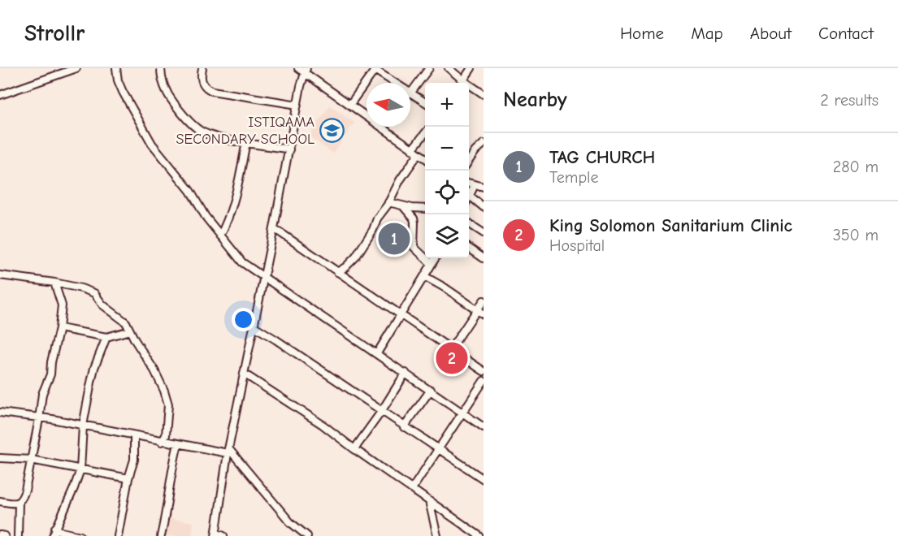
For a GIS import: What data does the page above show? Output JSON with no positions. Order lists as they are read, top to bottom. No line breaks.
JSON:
{"places":{"school or university":["ISTIQAMA SECONDARY SCHOOL"]},"north":"left","page":{"header":"Strollr","nav":["Home","Map","About","Contact"],"heading":["Nearby","2 results"],"map_buttons":["+","−"],"list":[{"mark":"1","name":"TAG CHURCH","note":"Temple","value":"280 m"},{"mark":"2","name":"King Solomon Sanitarium Clinic","note":"Hospital","value":"350 m"}],"pins":["1","2"]}}
